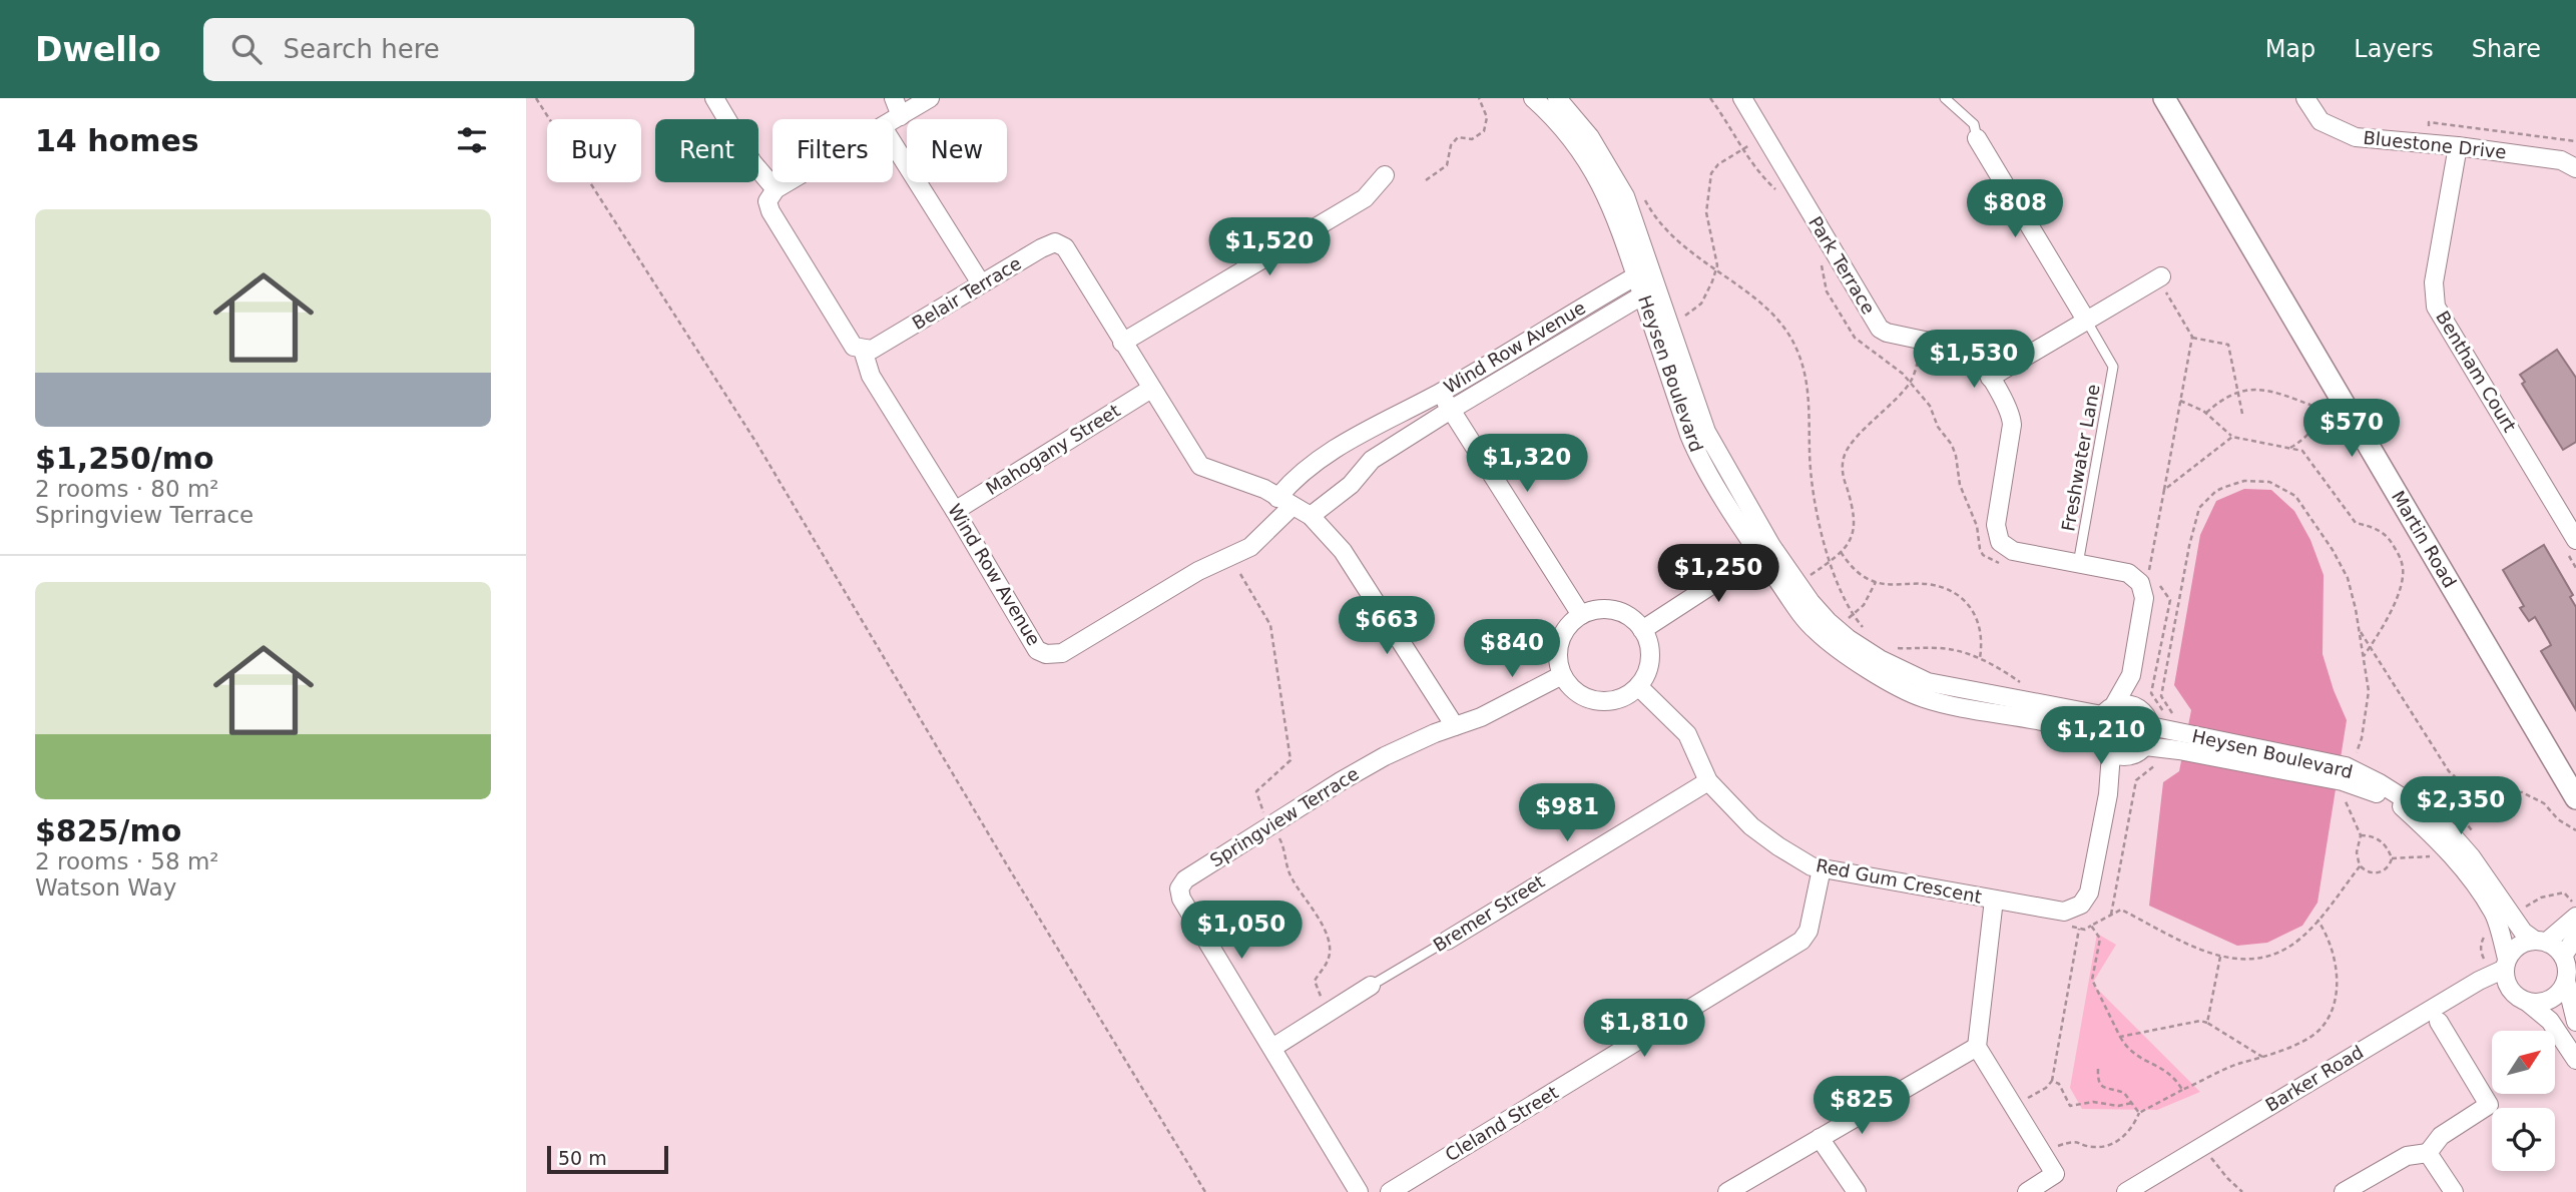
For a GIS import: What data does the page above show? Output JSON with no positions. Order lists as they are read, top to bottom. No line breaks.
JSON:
{"streets":{"street":["Bluestone Drive","Park Terrace","Belair Terrace","Wind Row Avenue","Bentham Court","Heysen Boulevard","Mahogany Street","Martin Road","Springview Terrace","Red Gum Crescent","Bremer Street","Barker Road","Cleland Street"],"lane":["Freshwater Lane"]},"crossings":[["Bluestone Drive","Bentham Court"],["Park Terrace","Freshwater Lane"],["Belair Terrace","Wind Row Avenue"],["Belair Terrace","Mahogany Street"],["Belair Terrace","Springview Terrace"],["Wind Row Avenue","Heysen Boulevard"],["Wind Row Avenue","Mahogany Street"],["Heysen Boulevard","Red Gum Crescent"],["Heysen Boulevard","Barker Road"],["Springview Terrace","Red Gum Crescent"],["Springview Terrace","Bremer Street"],["Red Gum Crescent","Bremer Street"],["Red Gum Crescent","Cleland Street"]],"scale_bar":"50 m","north":"top right","page":{"header":"Dwello","search":"Search here","nav":["Map","Layers","Share"],"heading":"14 homes","chip":["Buy","Rent","Filters","New"],"price":["$808","$1,520","$1,530","$570","$1,320","$1,250","$663","$840","$1,210","$2,350","$981","$1,050","$1,810","$825"],"list":[{"name":"$1,250/mo","note":"2 rooms · 80 m² · Springview Terrace"},{"name":"$825/mo","note":"2 rooms · 58 m² · Watson Way"}],"scale":"50 m"}}
